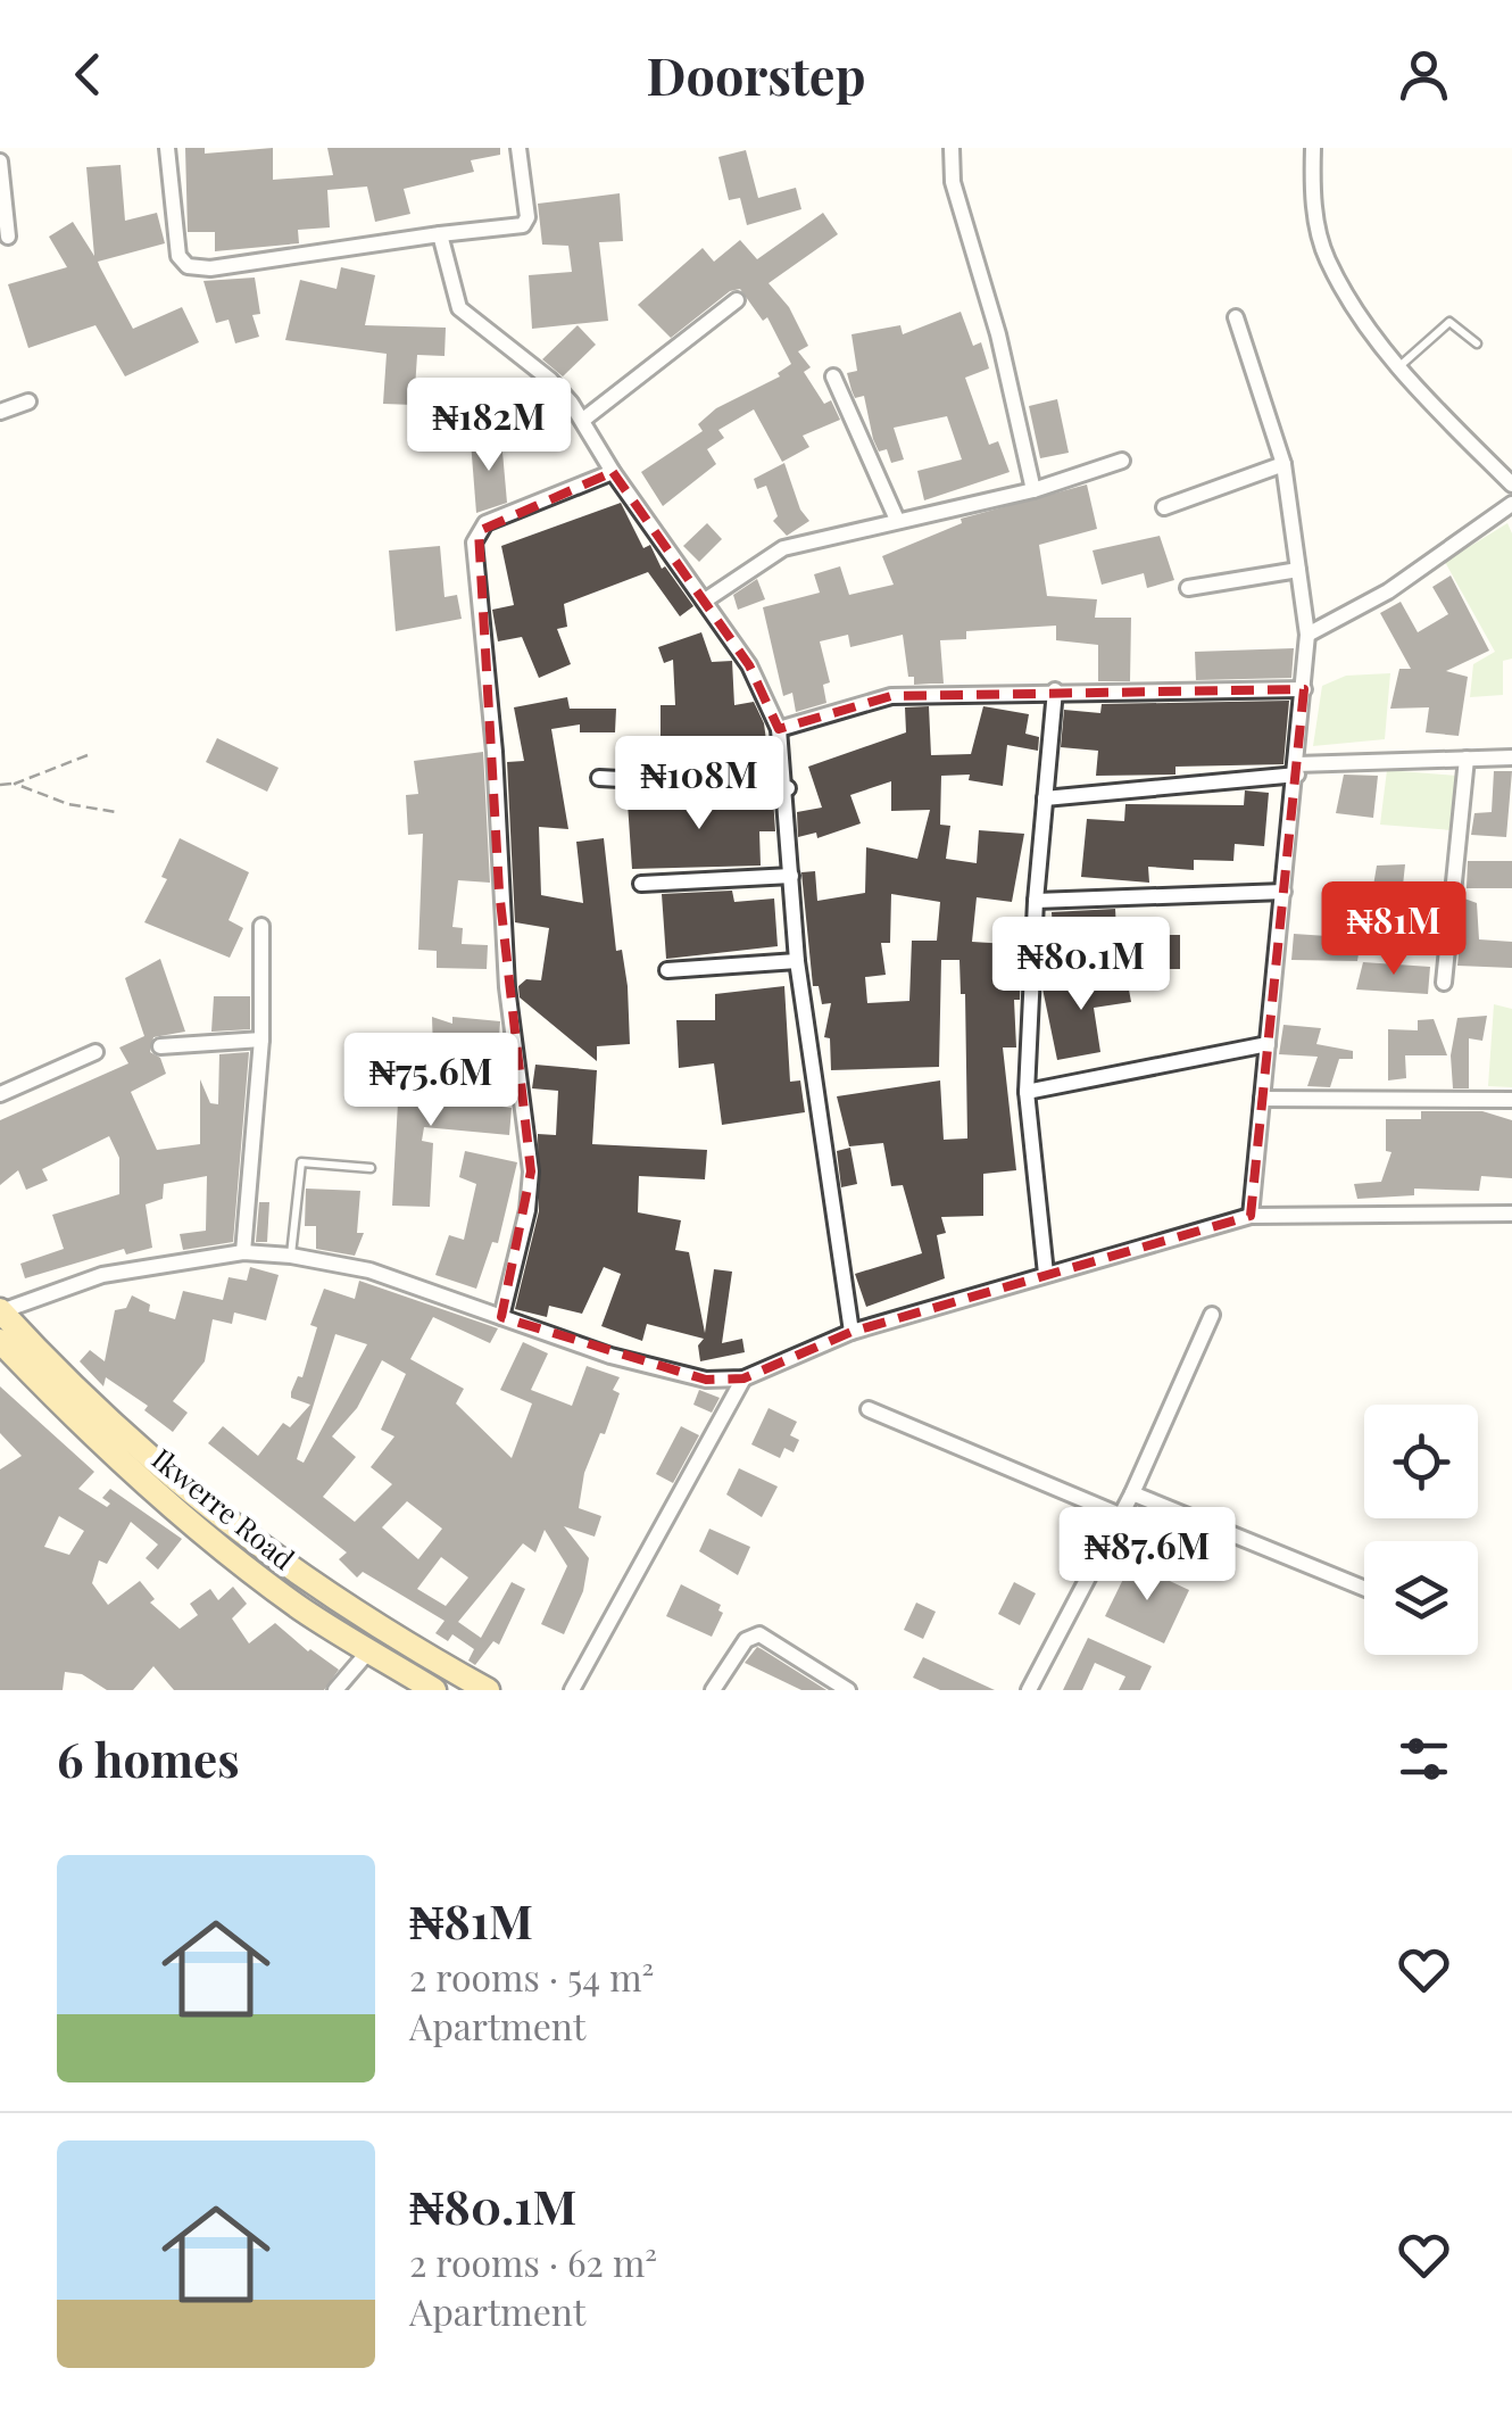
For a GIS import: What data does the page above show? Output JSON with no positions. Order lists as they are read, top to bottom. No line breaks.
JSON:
{"streets":{"main road":["Ikwerre Road"]},"page":{"header":"Doorstep","price":["₦182M","₦108M","₦81M","₦80.1M","₦75.6M","₦87.6M"],"heading":"6 homes","list":[{"name":"₦81M","note":"2 rooms · 54 m² · Apartment"},{"name":"₦80.1M","note":"2 rooms · 62 m² · Apartment"}]}}
